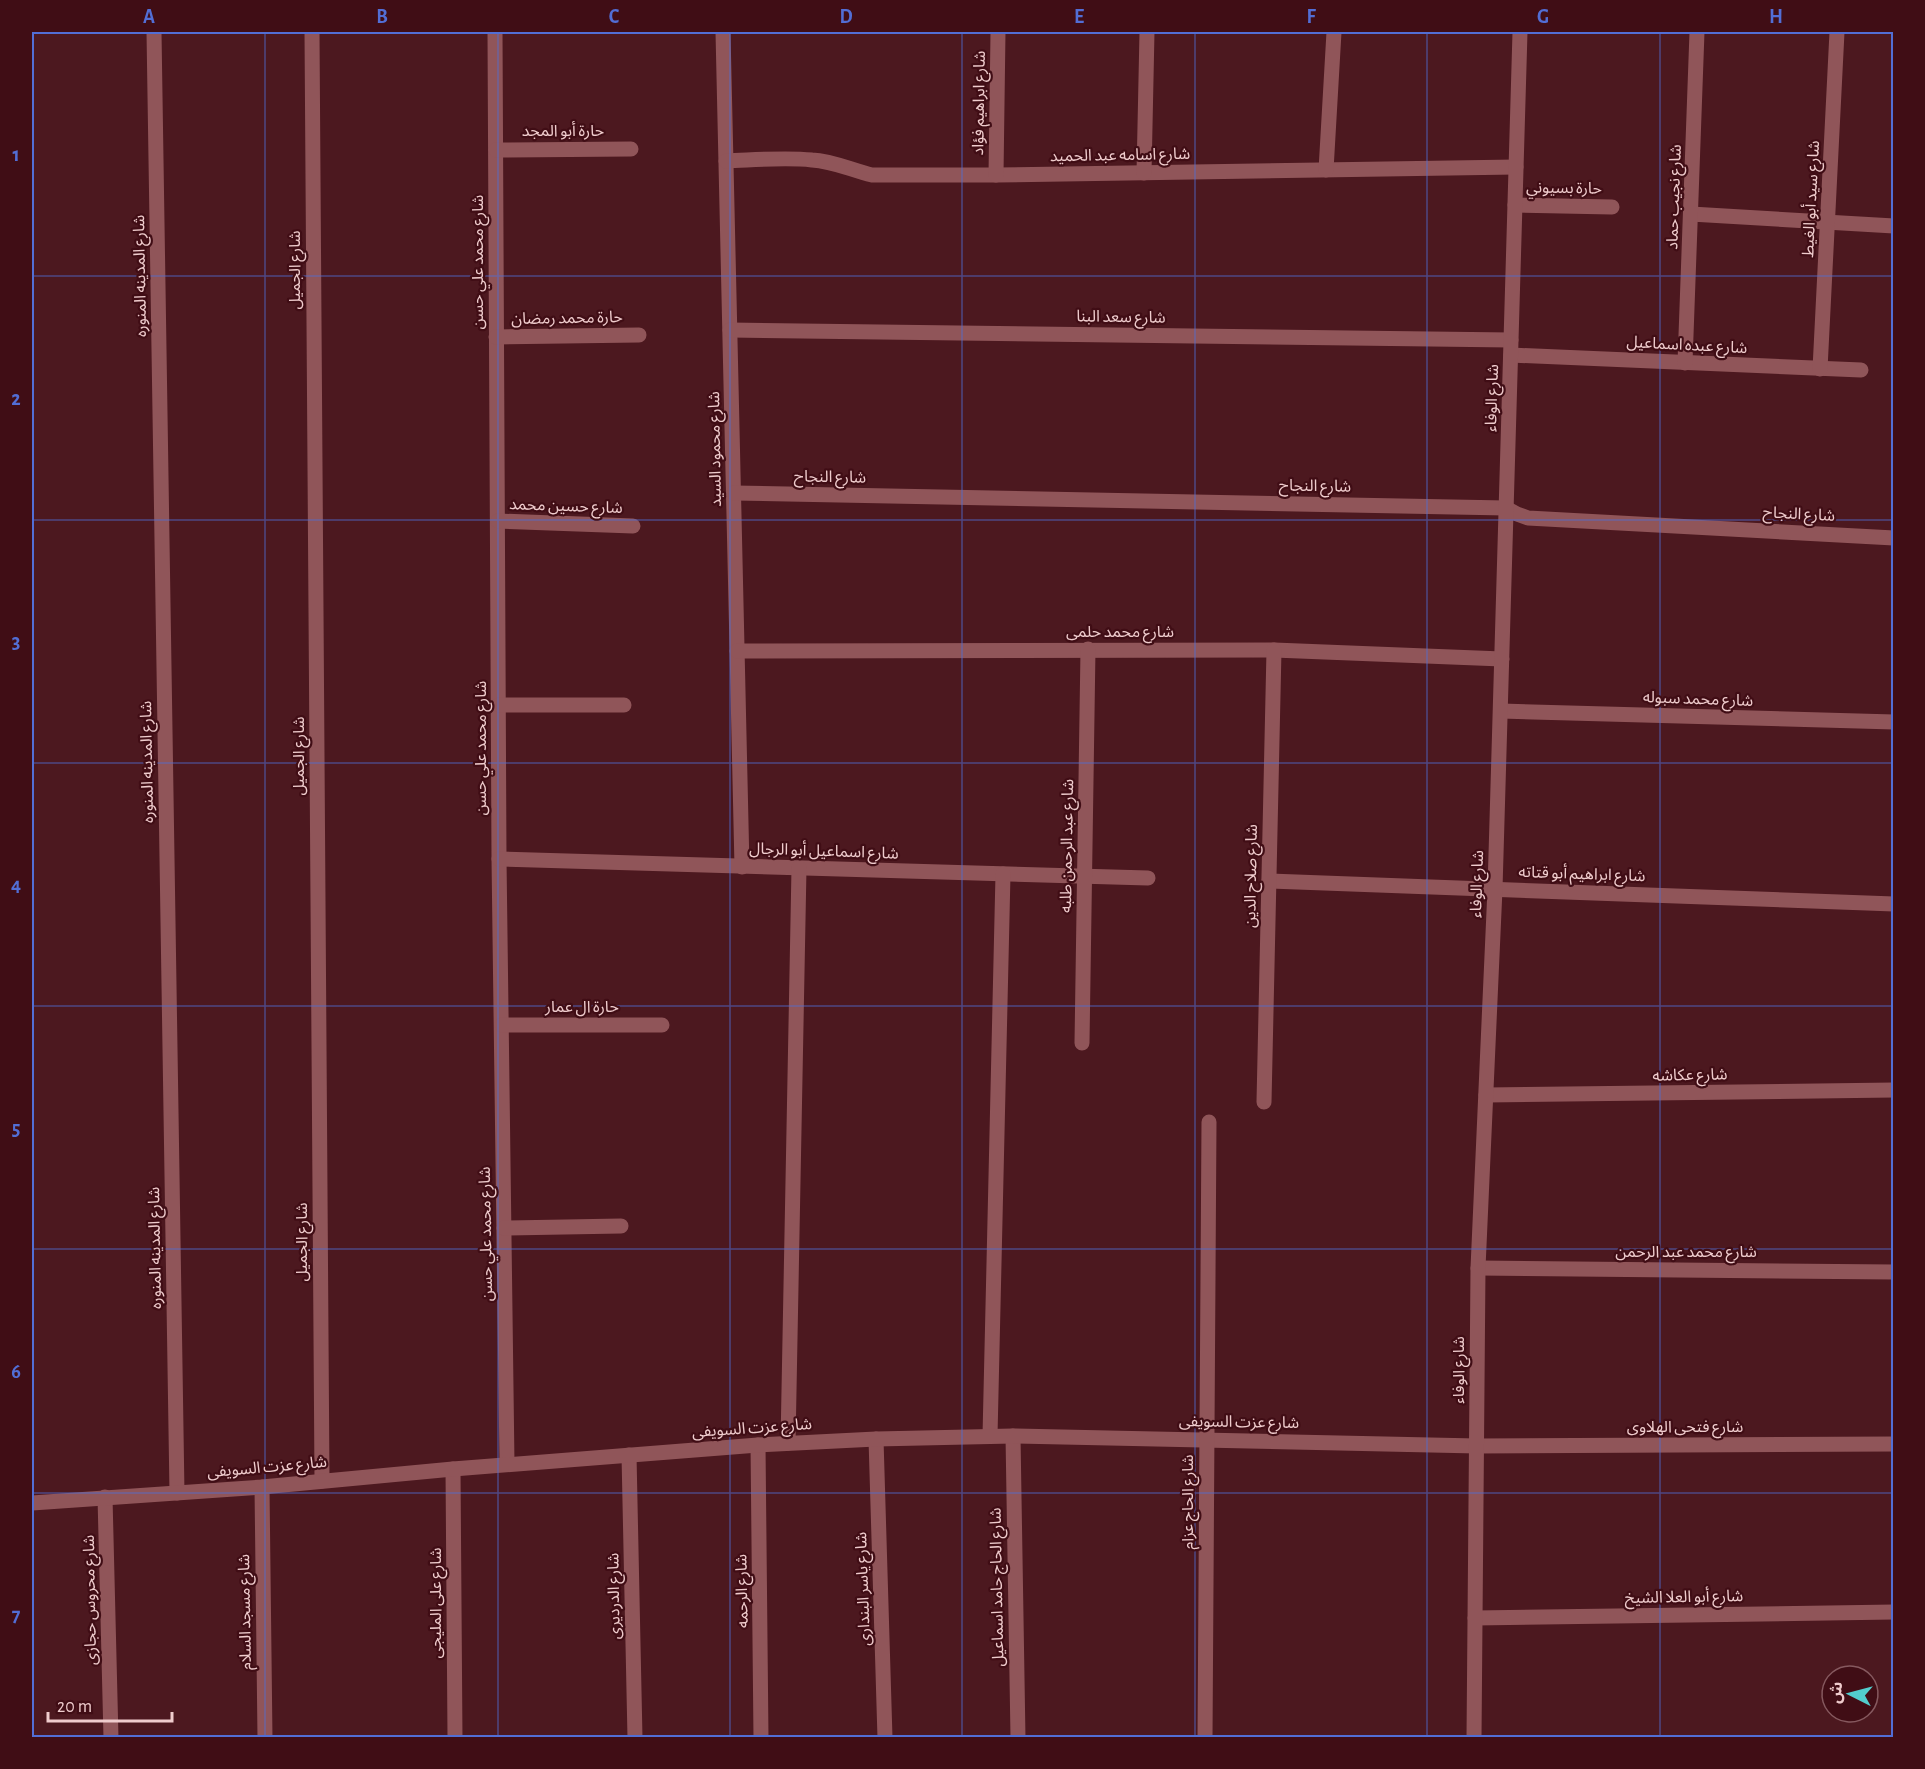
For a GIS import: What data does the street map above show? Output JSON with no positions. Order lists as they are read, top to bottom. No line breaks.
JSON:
{"streets":{"street":["شارع ابراهيم فؤاد","حارة أبو المجد","شارع اسامه عبد الحميد","حارة بسيوني","شارع نجيب حماد","شارع سيد أبو الغيط","شارع محمد علي حسن","شارع الجميل","شارع المدينه المنوره","شارع سعد البنا","حارة محمد رمضان","شارع عبده اسماعيل","شارع الوفاء","شارع محمود السيد","شارع النجاح","شارع حسين محمد","شارع محمد حلمى","شارع محمد سبوله","شارع عبد الرحمن طلبه","شارع اسماعيل أبو الرجال","شارع ابراهيم أبو قتاته","شارع صلاح الدين","حارة ال عمار","شارع عكاشه","شارع محمد عبد الرحمن","شارع عزت السويفى","شارع فتحى الهلاوى","شارع الحاج عزام","شارع الحاج حامد اسماعيل","شارع ياسر البندارى","شارع الرحمه","شارع الدرديرى","شارع أبو العلا الشيخ","شارع محروس حجازى","شارع على المليجى","شارع مسجد السلام"]},"crossings":[["شارع ابراهيم فؤاد","شارع اسامه عبد الحميد"],["حارة أبو المجد","شارع محمد علي حسن"],["شارع اسامه عبد الحميد","شارع الوفاء"],["شارع اسامه عبد الحميد","شارع محمود السيد"],["حارة بسيوني","شارع الوفاء"],["شارع نجيب حماد","شارع عبده اسماعيل"],["شارع سيد أبو الغيط","شارع عبده اسماعيل"],["شارع محمد علي حسن","حارة محمد رمضان"],["شارع محمد علي حسن","شارع حسين محمد"],["شارع محمد علي حسن","شارع اسماعيل أبو الرجال"],["شارع محمد علي حسن","حارة ال عمار"],["شارع محمد علي حسن","شارع عزت السويفى"],["شارع الجميل","شارع عزت السويفى"],["شارع المدينه المنوره","شارع عزت السويفى"],["شارع سعد البنا","شارع عبده اسماعيل"],["شارع سعد البنا","شارع الوفاء"],["شارع سعد البنا","شارع محمود السيد"],["شارع عبده اسماعيل","شارع الوفاء"],["شارع الوفاء","شارع النجاح"],["شارع الوفاء","شارع محمد حلمى"],["شارع الوفاء","شارع محمد سبوله"],["شارع الوفاء","شارع ابراهيم أبو قتاته"],["شارع الوفاء","شارع عكاشه"],["شارع الوفاء","شارع محمد عبد الرحمن"],["شارع الوفاء","شارع عزت السويفى"],["شارع الوفاء","شارع فتحى الهلاوى"],["شارع الوفاء","شارع أبو العلا الشيخ"],["شارع محمود السيد","شارع النجاح"],["شارع محمود السيد","شارع محمد حلمى"],["شارع محمود السيد","شارع اسماعيل أبو الرجال"],["شارع محمد حلمى","شارع عبد الرحمن طلبه"],["شارع محمد حلمى","شارع صلاح الدين"],["شارع عبد الرحمن طلبه","شارع اسماعيل أبو الرجال"],["شارع ابراهيم أبو قتاته","شارع صلاح الدين"],["شارع عزت السويفى","شارع فتحى الهلاوى"],["شارع عزت السويفى","شارع الحاج عزام"],["شارع عزت السويفى","شارع الحاج حامد اسماعيل"],["شارع عزت السويفى","شارع ياسر البندارى"],["شارع عزت السويفى","شارع الرحمه"],["شارع عزت السويفى","شارع الدرديرى"],["شارع عزت السويفى","شارع محروس حجازى"],["شارع عزت السويفى","شارع على المليجى"],["شارع عزت السويفى","شارع مسجد السلام"]],"scale_bar":"20 m","north":"left","grid":{"columns":["A","B","C","D","E","F","G","H"],"rows":["1","2","3","4","5","6","7"]}}
